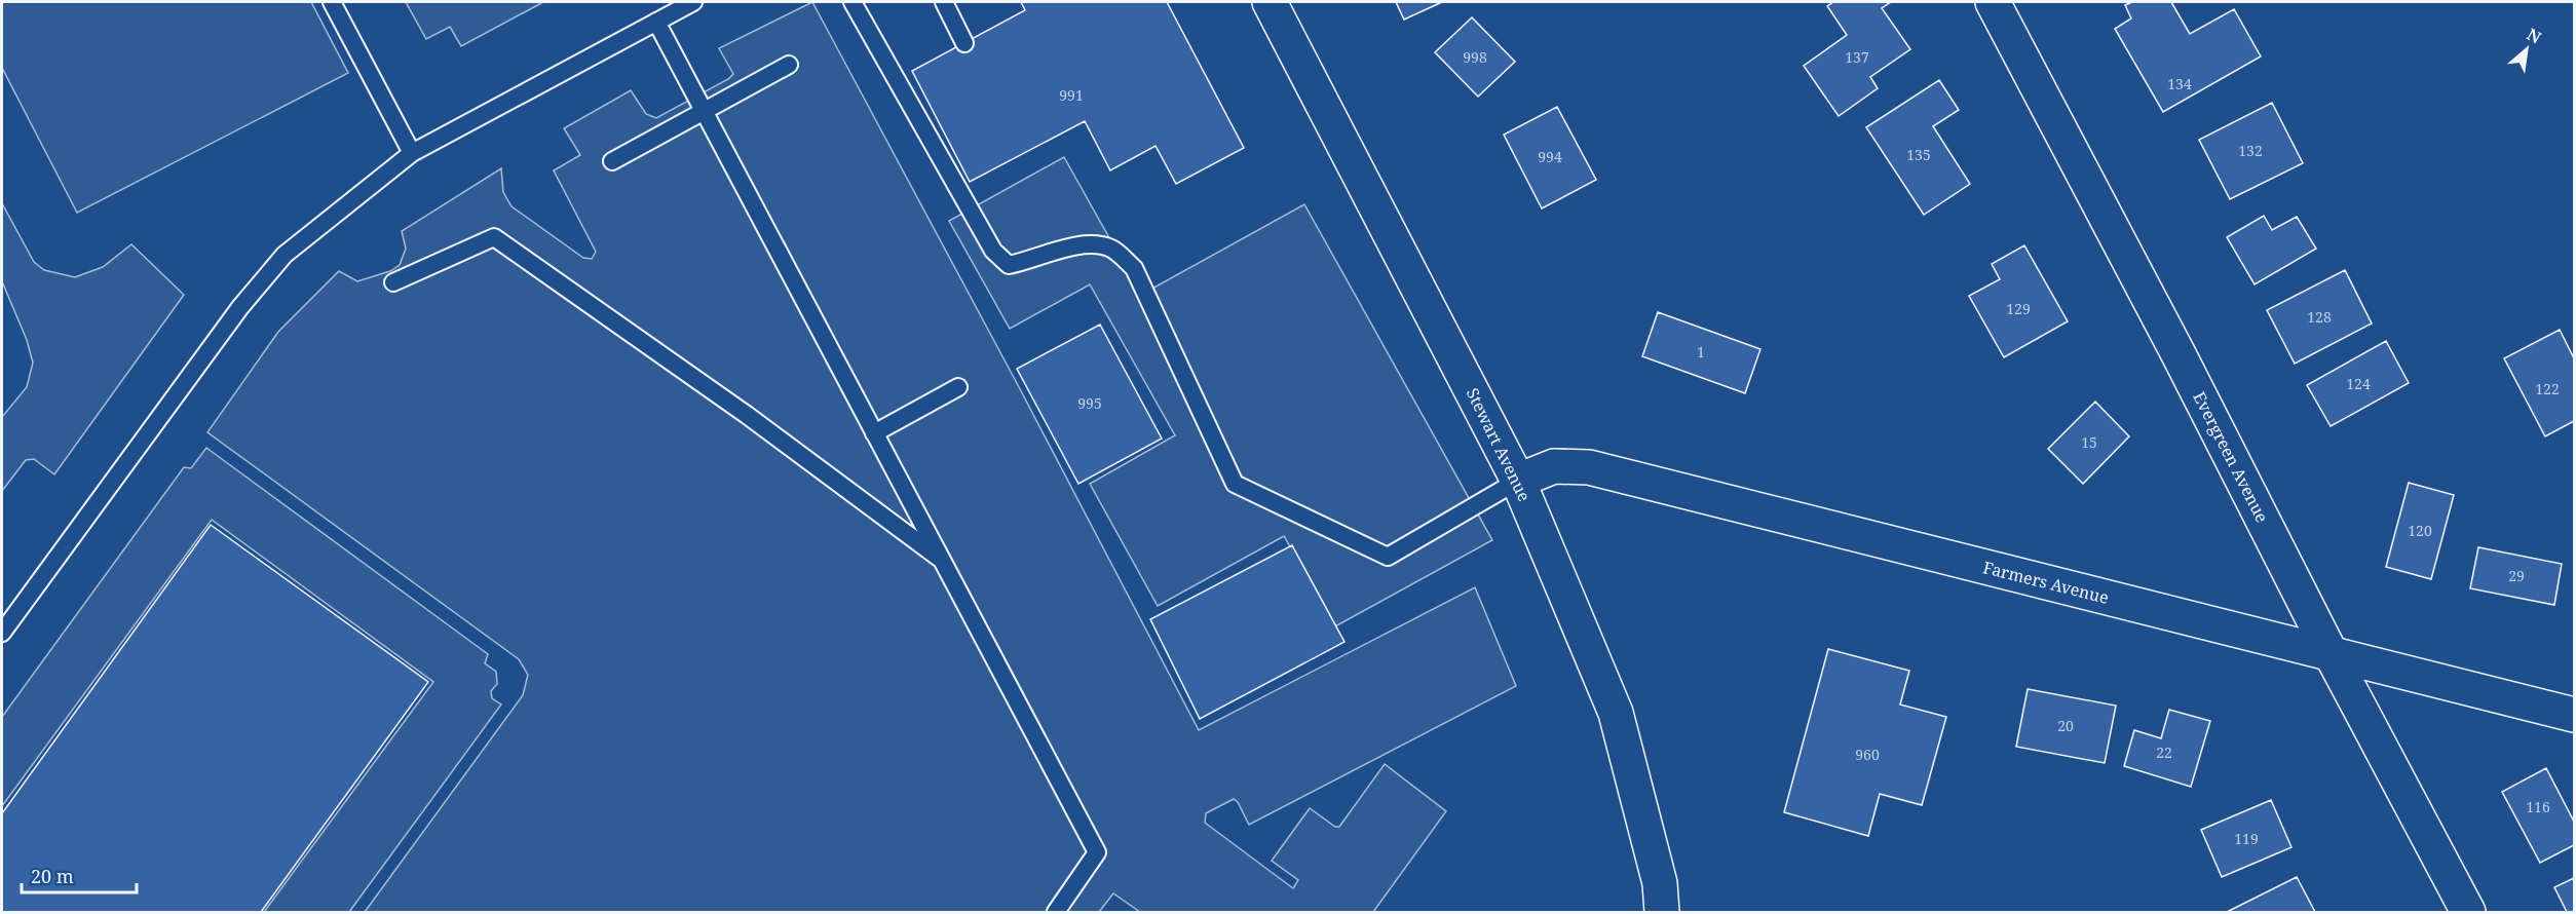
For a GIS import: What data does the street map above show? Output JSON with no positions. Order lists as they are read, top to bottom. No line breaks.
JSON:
{"streets":{"street":["Stewart Avenue","Evergreen Avenue","Farmers Avenue"]},"crossings":[["Stewart Avenue","Farmers Avenue"],["Evergreen Avenue","Farmers Avenue"]],"house_numbers":["998","137","134","991","132","135","994","129","128","1","124","122","995","15","120","29","20","22","960","116","119"],"scale_bar":"20 m","north":"top right"}
